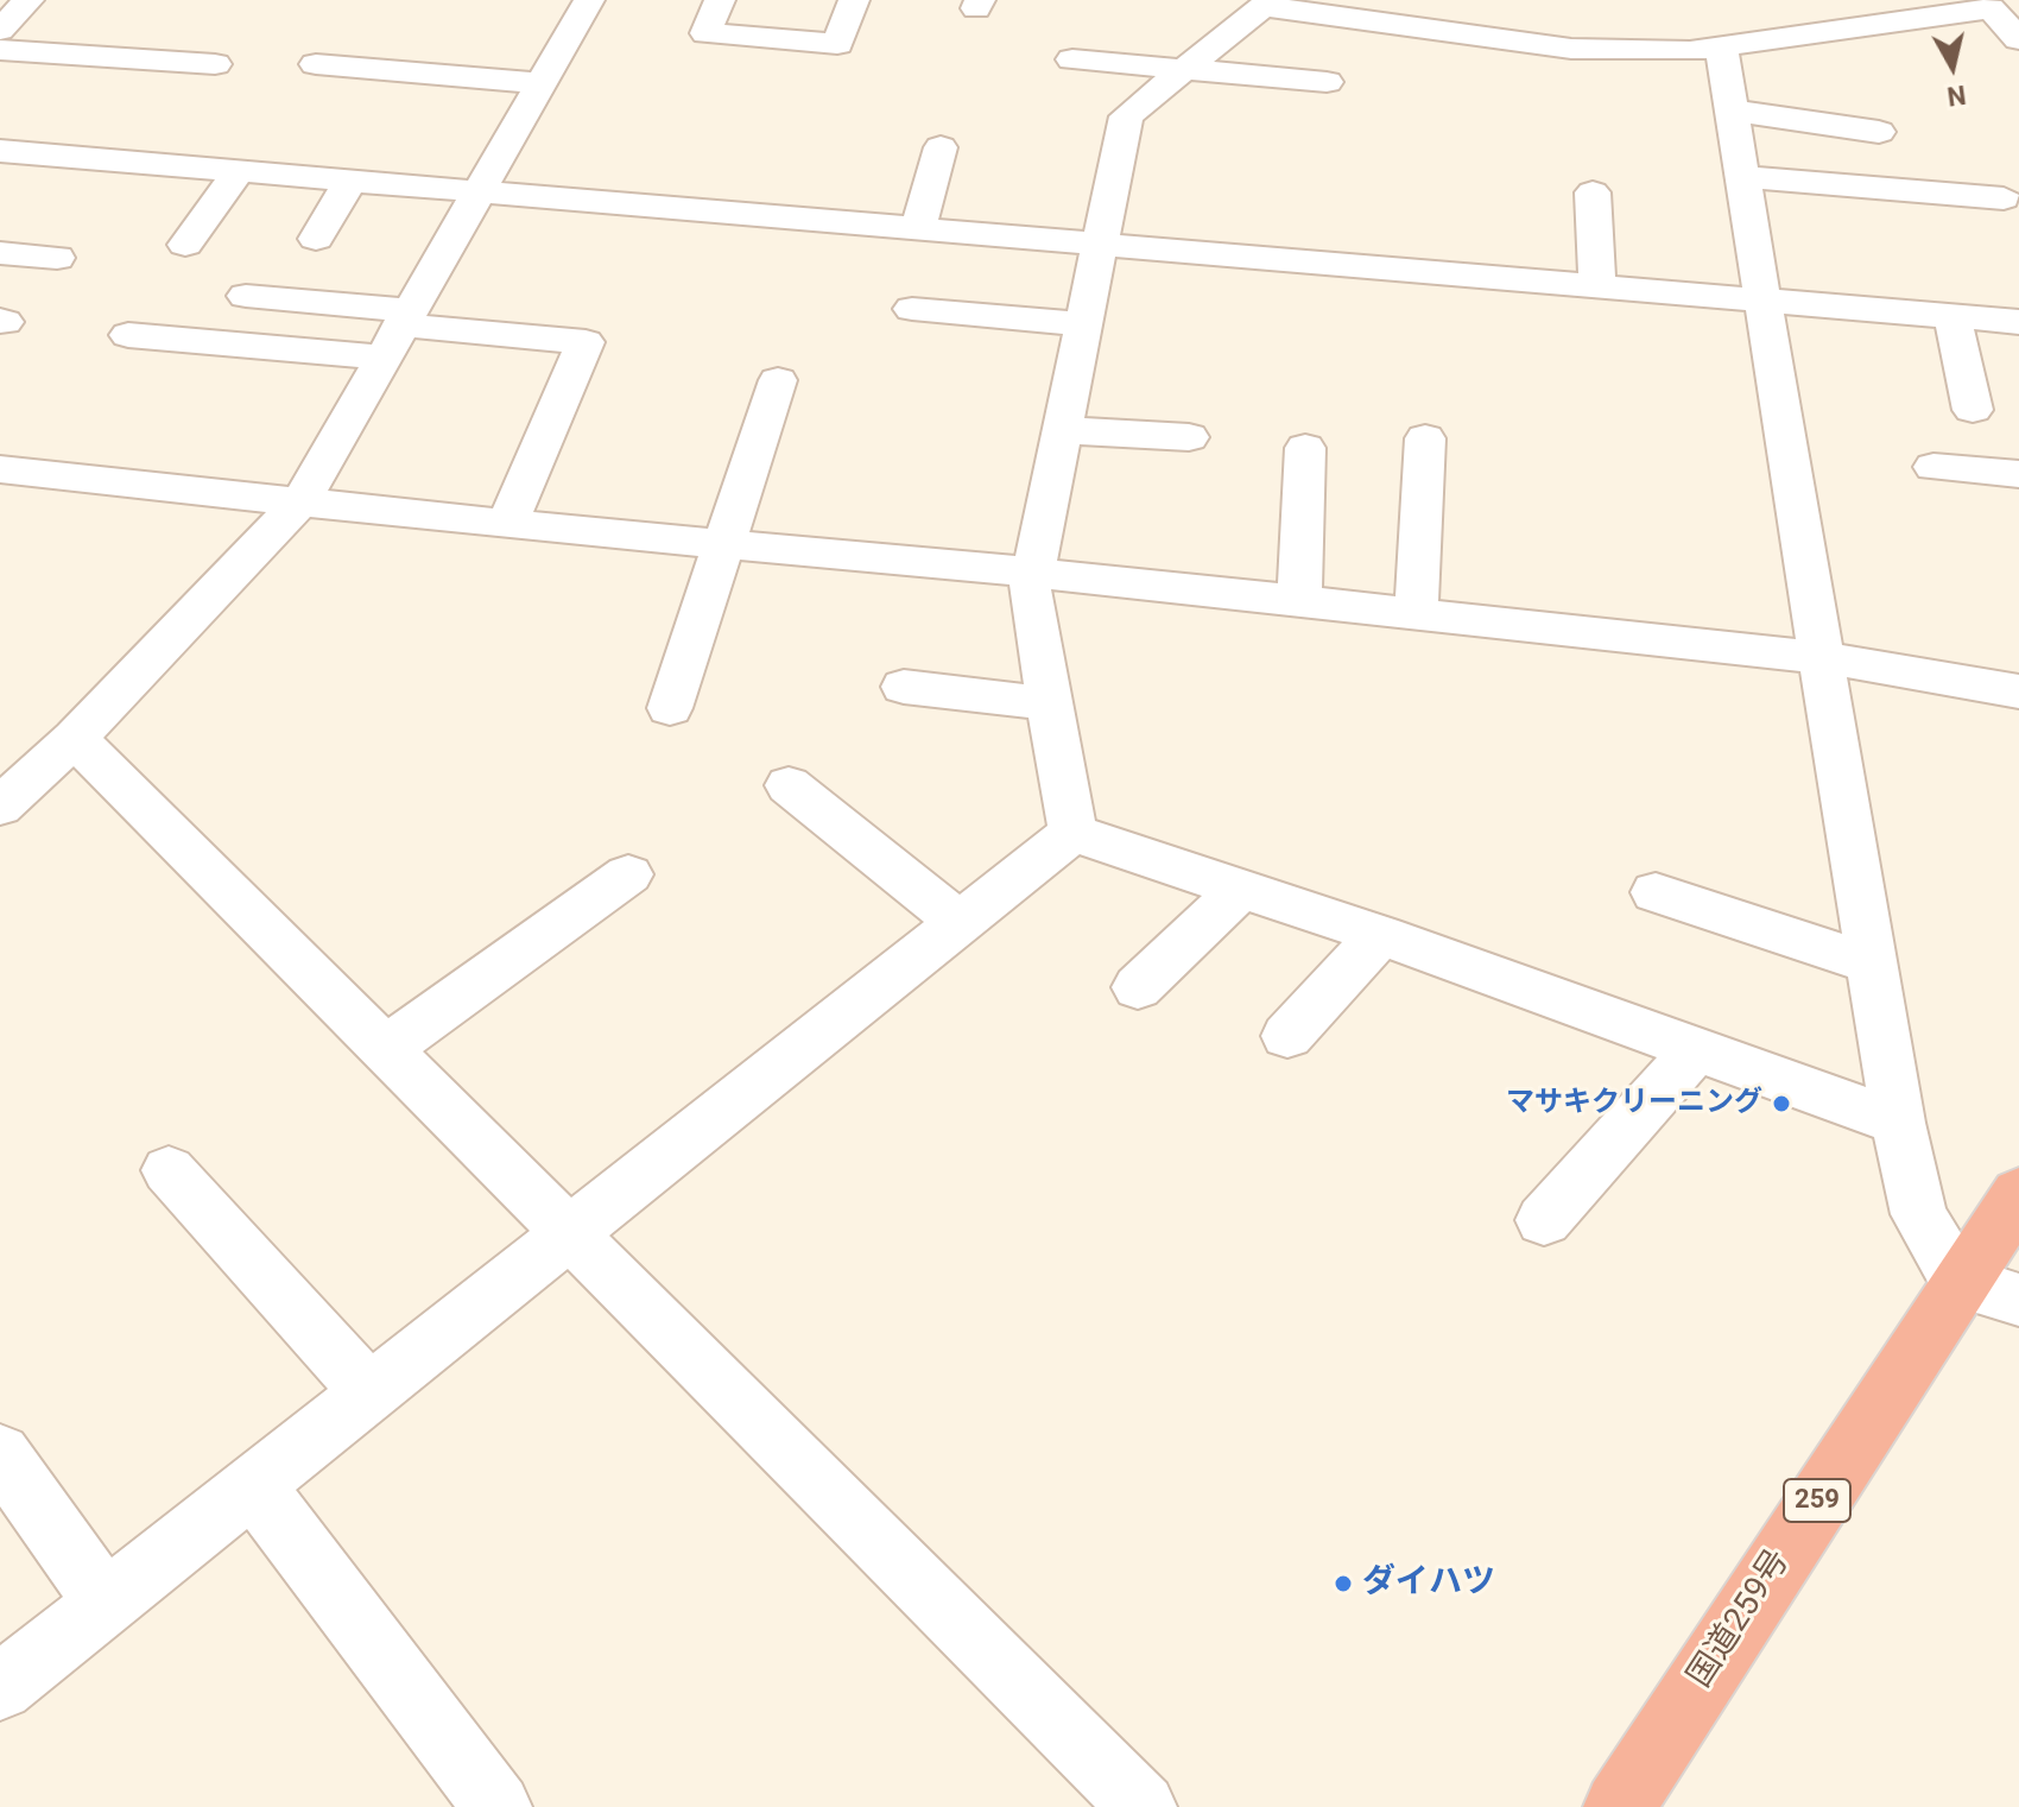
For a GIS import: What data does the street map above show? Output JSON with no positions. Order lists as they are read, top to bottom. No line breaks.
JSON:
{"streets":{"highway":["259","国道259号"]},"places":["マサキクリーニング","ダイハツ"],"north":"bottom"}
